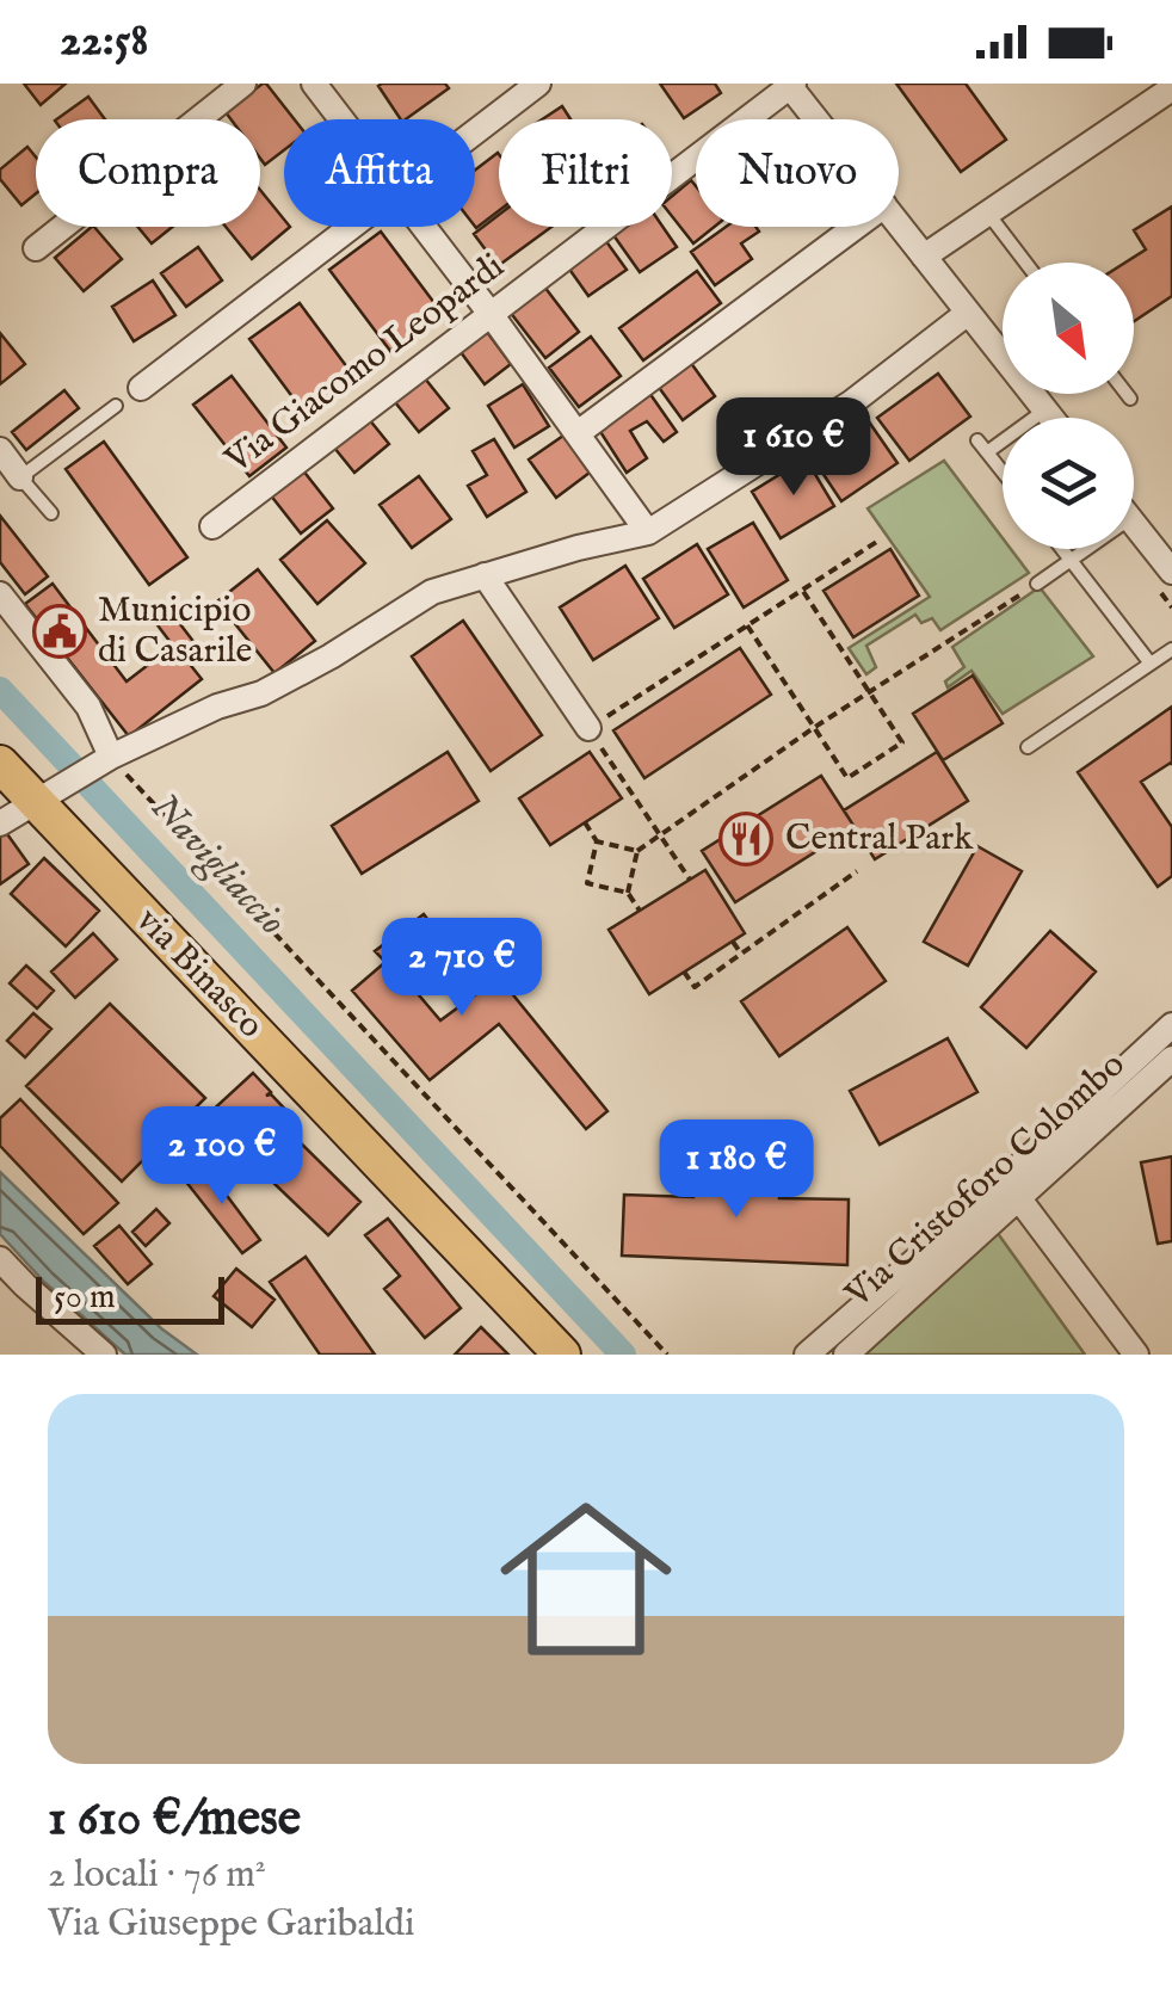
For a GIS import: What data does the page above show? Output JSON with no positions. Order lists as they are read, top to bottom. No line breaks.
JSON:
{"streets":{"main road":["via Binasco"],"street":["Via Giacomo Leopardi","Via Cristoforo Colombo"]},"water":["Navigliaccio"],"places":{"public building":["Municipio di Casarile"],"restaurant":["Central Park"]},"scale_bar":"50 m","north":"bottom right","page":{"status":"22:58","chip":["Compra","Affitta","Filtri","Nuovo"],"price":["1 610 €","2 710 €","2 100 €","1 180 €"],"scale":"50 m","list":[{"name":"1 610 €/mese","note":"2 locali · 76 m² · Via Giuseppe Garibaldi"}]}}
